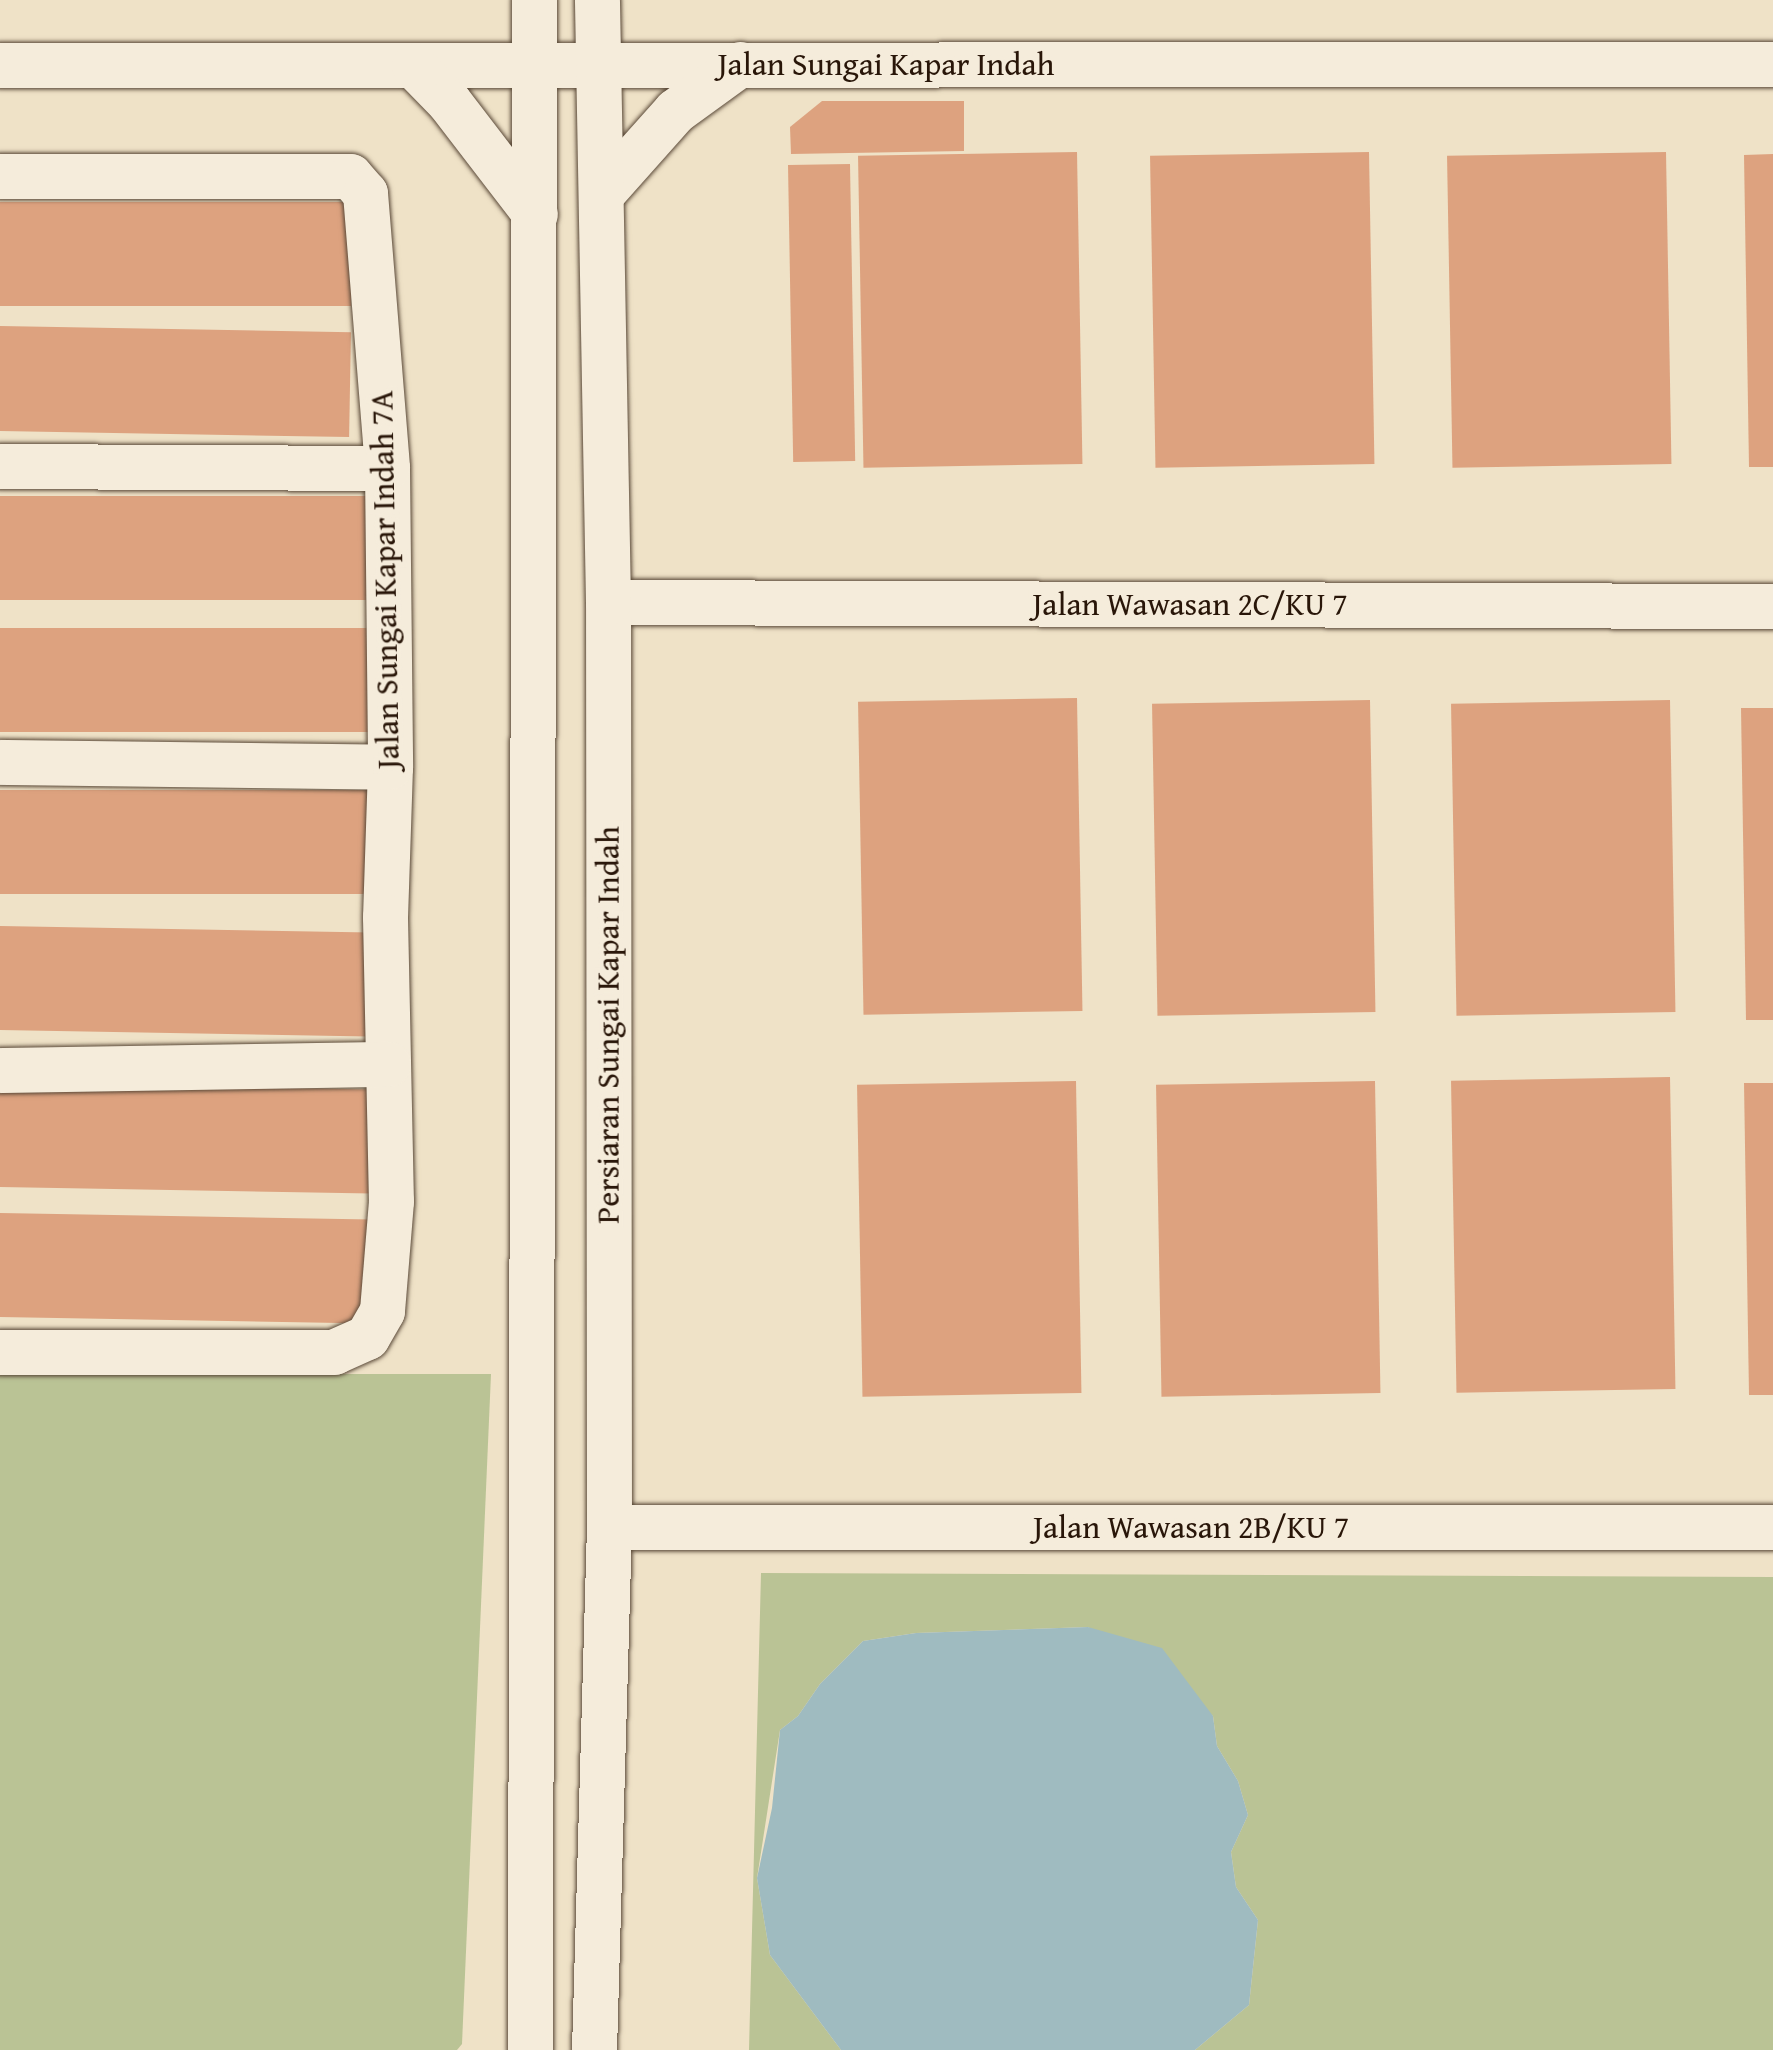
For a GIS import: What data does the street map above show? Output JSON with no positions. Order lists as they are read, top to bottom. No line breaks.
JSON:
{"streets":{"street":["Jalan Sungai Kapar Indah","Jalan Sungai Kapar Indah 7A","Jalan Wawasan 2C/KU 7","Persiaran Sungai Kapar Indah","Jalan Wawasan 2B/KU 7"]},"crossings":[["Jalan Sungai Kapar Indah","Persiaran Sungai Kapar Indah"],["Jalan Wawasan 2C/KU 7","Persiaran Sungai Kapar Indah"],["Persiaran Sungai Kapar Indah","Jalan Wawasan 2B/KU 7"]]}
